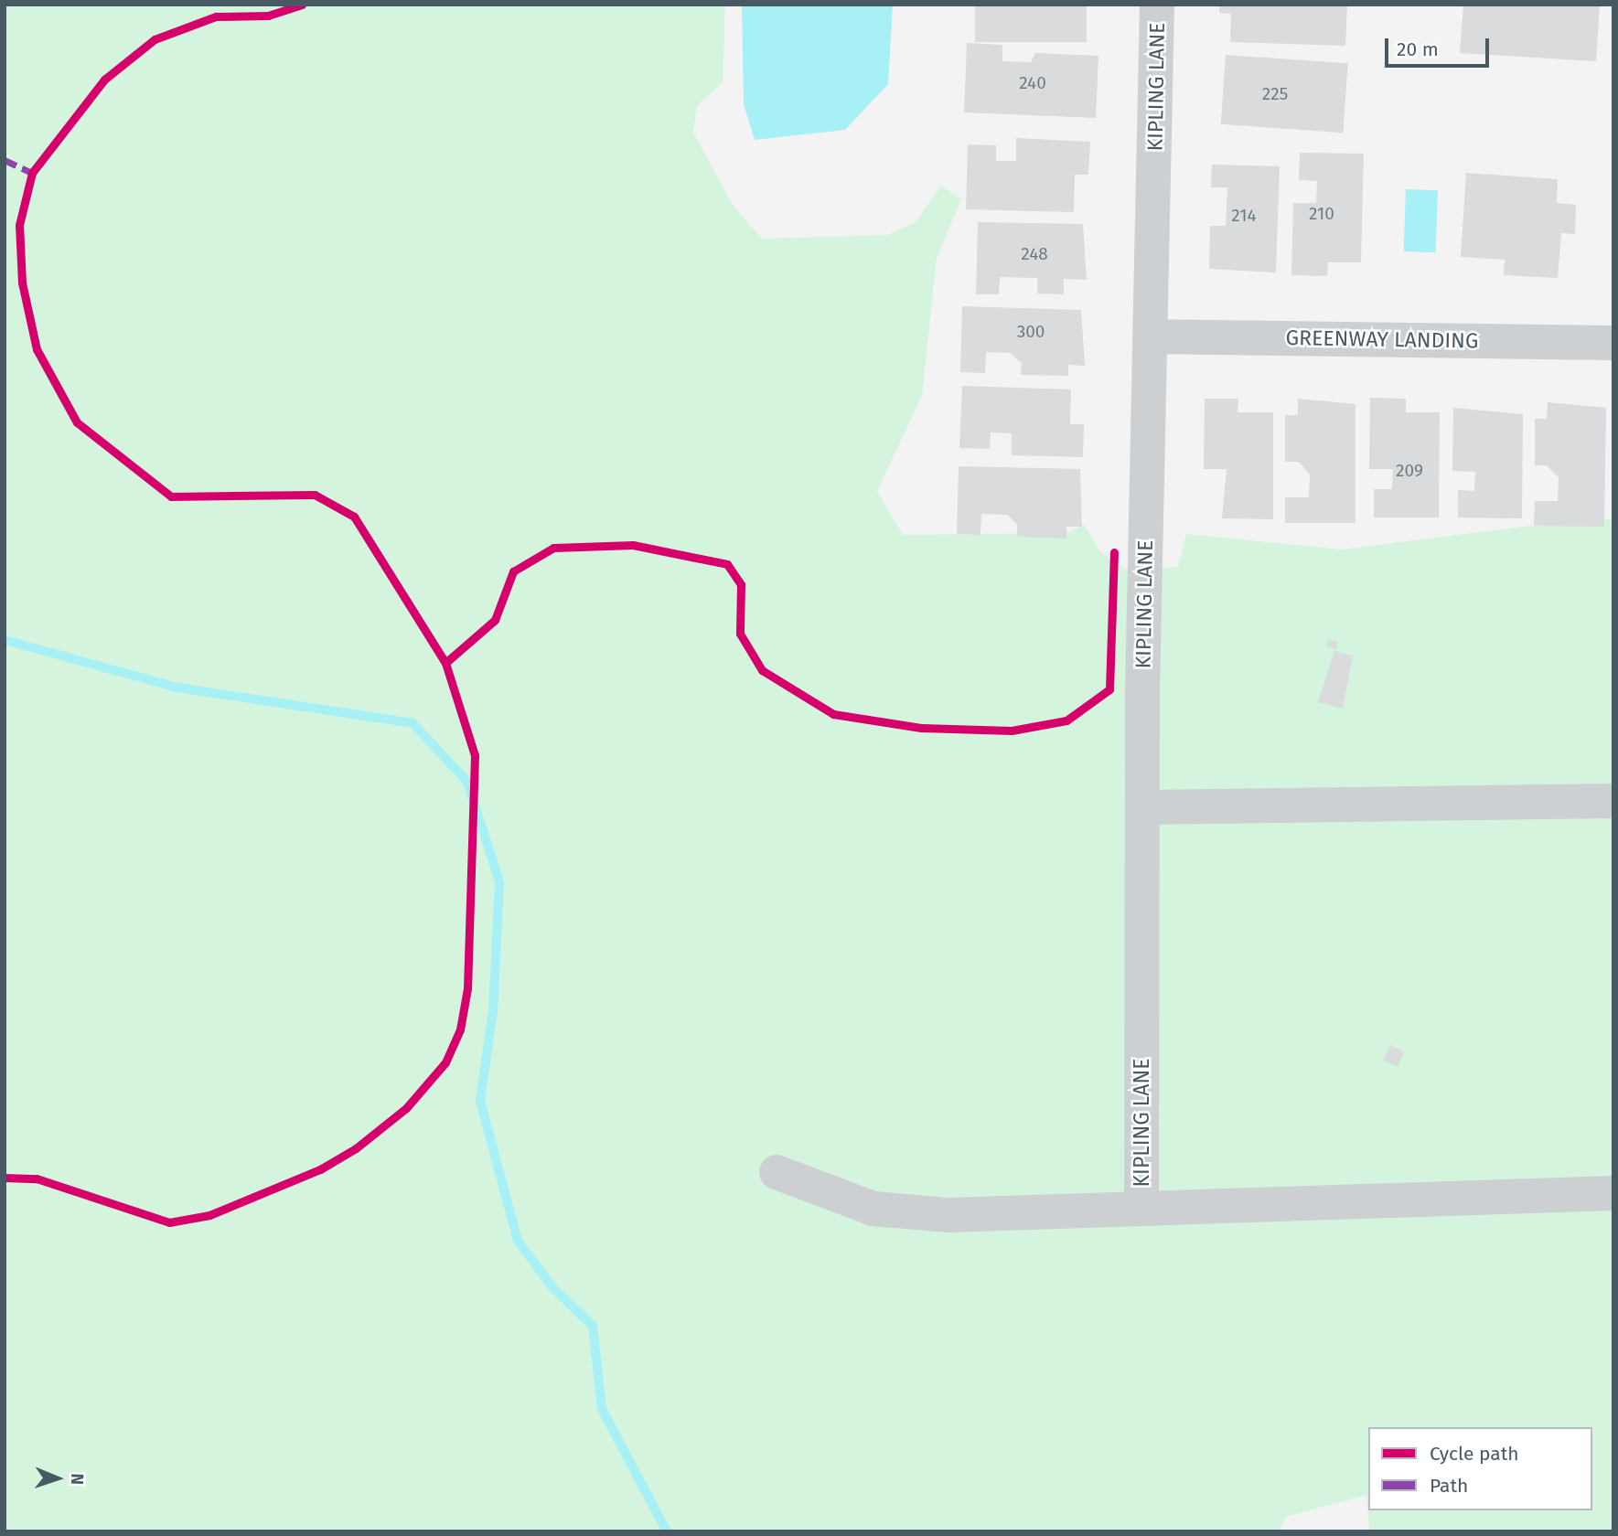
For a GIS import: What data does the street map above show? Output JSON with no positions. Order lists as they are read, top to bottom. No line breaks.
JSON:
{"streets":{"street":["KIPLING LANE","GREENWAY LANDING"]},"crossings":[["KIPLING LANE","GREENWAY LANDING"]],"house_numbers":["240","225","210","214","248","300","209"],"legend":["Cycle path","Path"],"scale_bar":"20 m","north":"right"}
